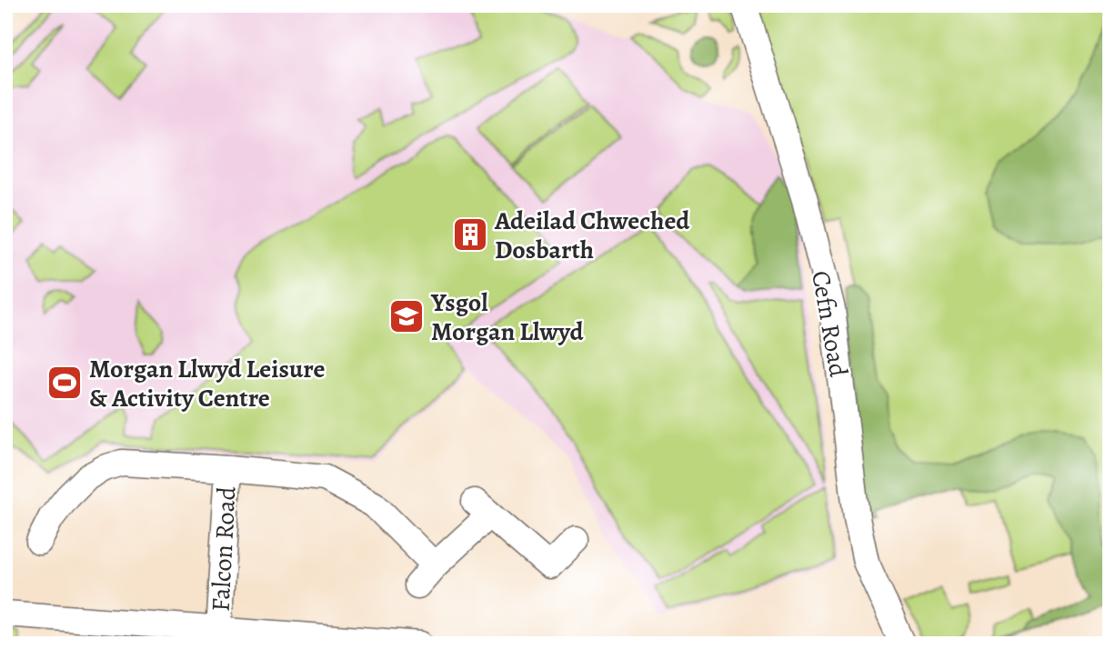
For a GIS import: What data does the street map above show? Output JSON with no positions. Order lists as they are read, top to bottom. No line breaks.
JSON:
{"streets":{"street":["Cefn Road","Falcon Road"]},"places":{"building":["Adeilad Chweched Dosbarth"],"school or university":["Ysgol Morgan Llwyd"],"sports":["Morgan Llwyd Leisure & Activity Centre"]}}
